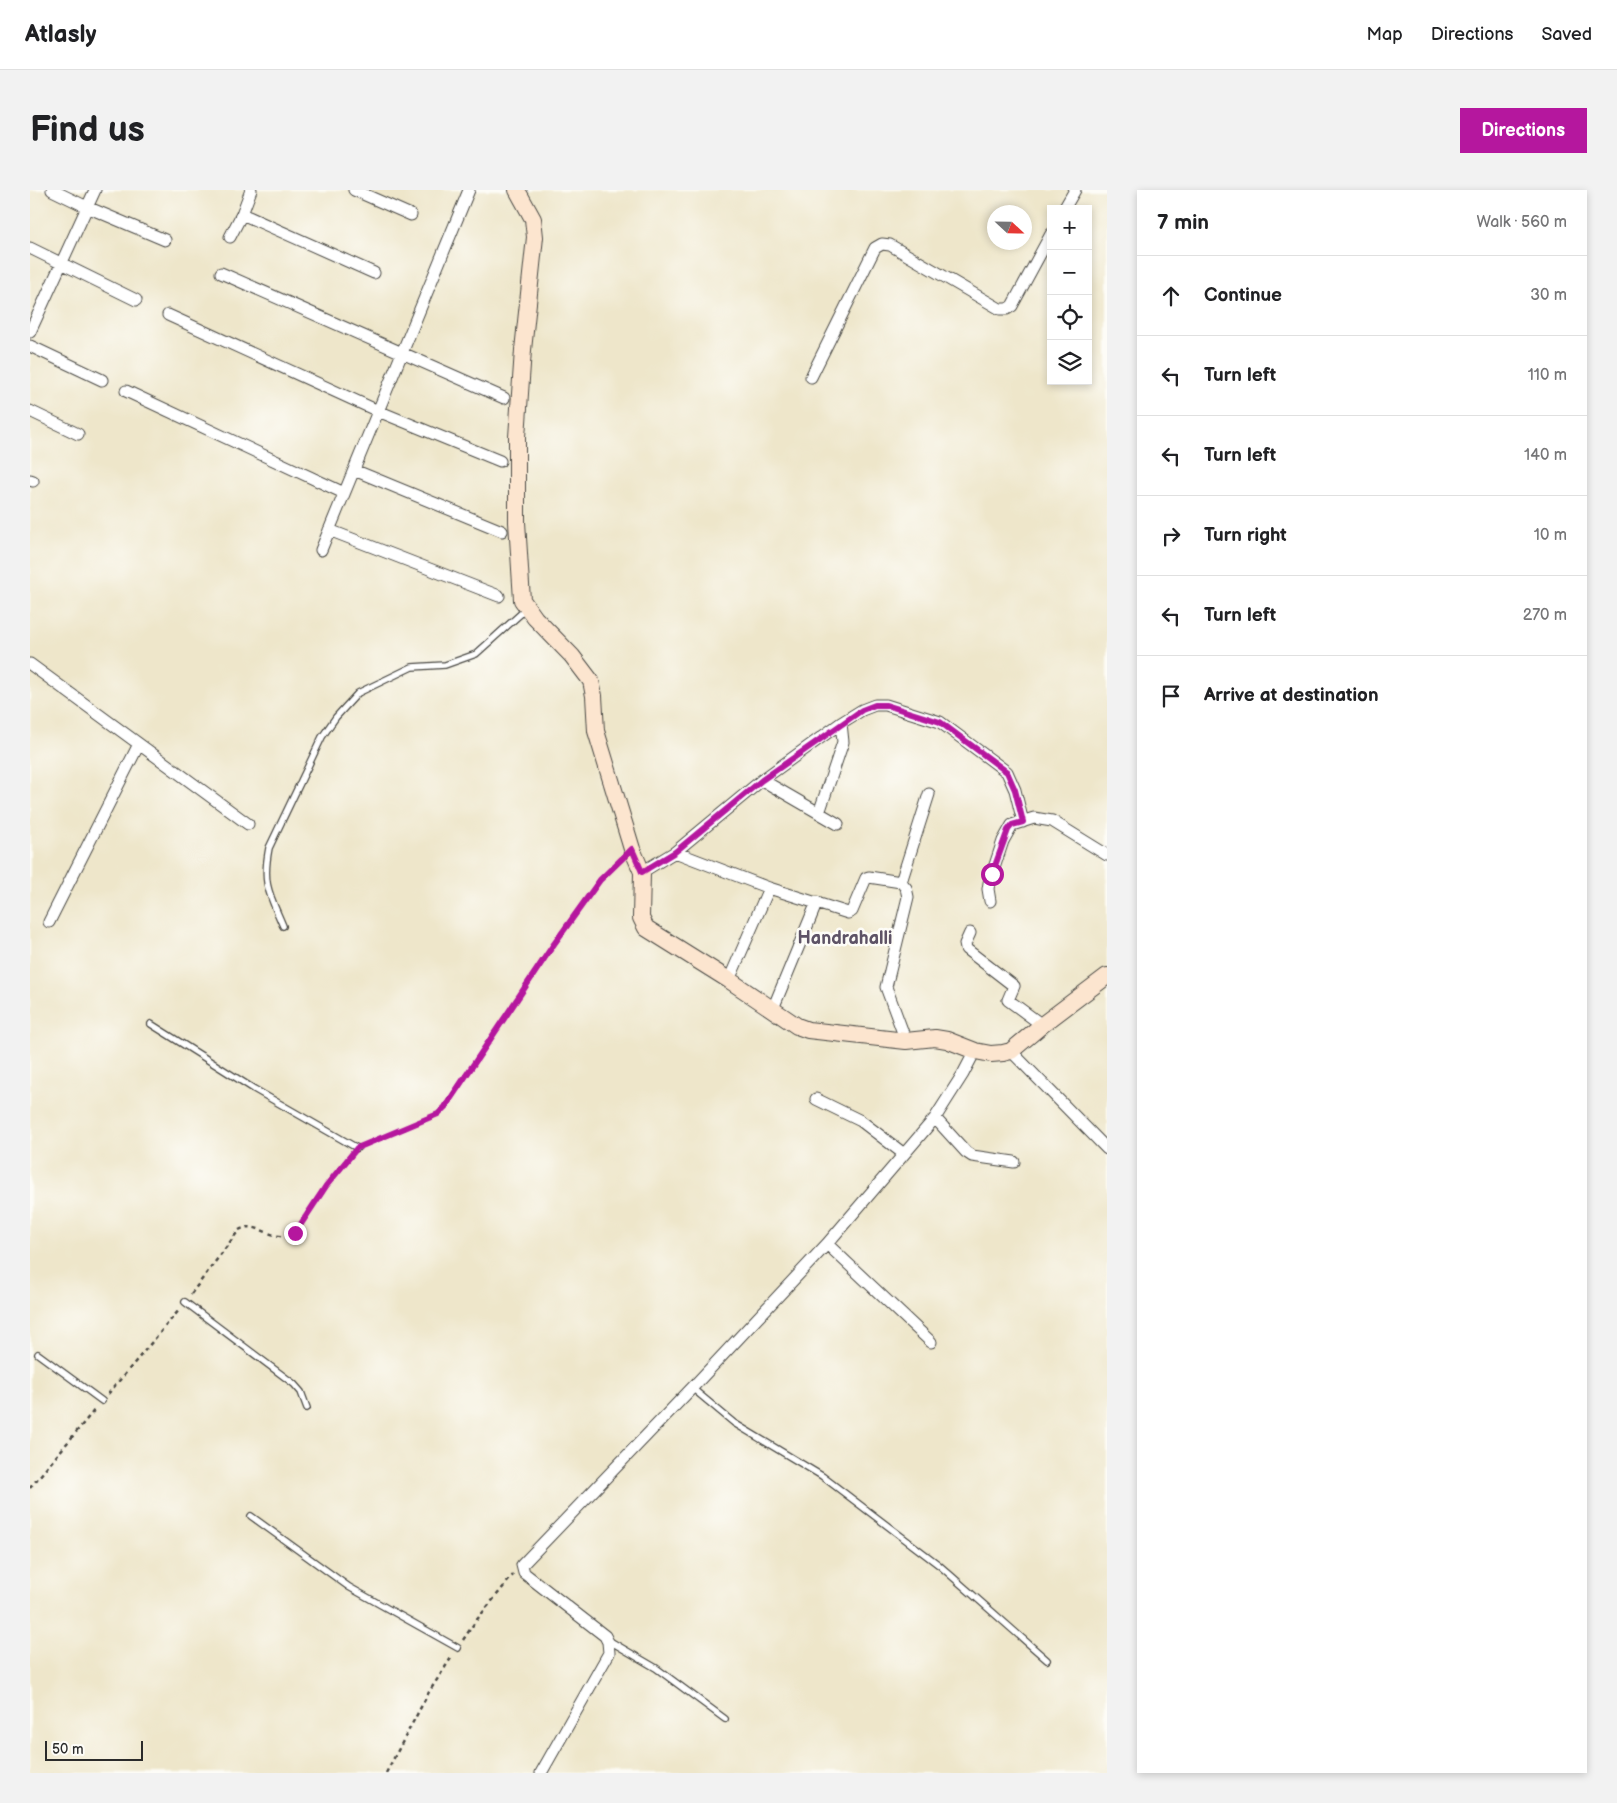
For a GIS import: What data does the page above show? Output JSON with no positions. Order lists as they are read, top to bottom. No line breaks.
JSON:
{"districts":["Handrahalli"],"scale_bar":"50 m","north":"right","page":{"header":"Atlasly","nav":["Map","Directions","Saved"],"buttons":"Directions","title":"Find us","heading":["7 min","Walk · 560 m"],"map_buttons":["+","−"],"list":[["Continue","30 m"],["Turn left","110 m"],["Turn left","140 m"],["Turn right","10 m"],["Turn left","270 m"],"Arrive at destination"],"scale":"50 m"}}
